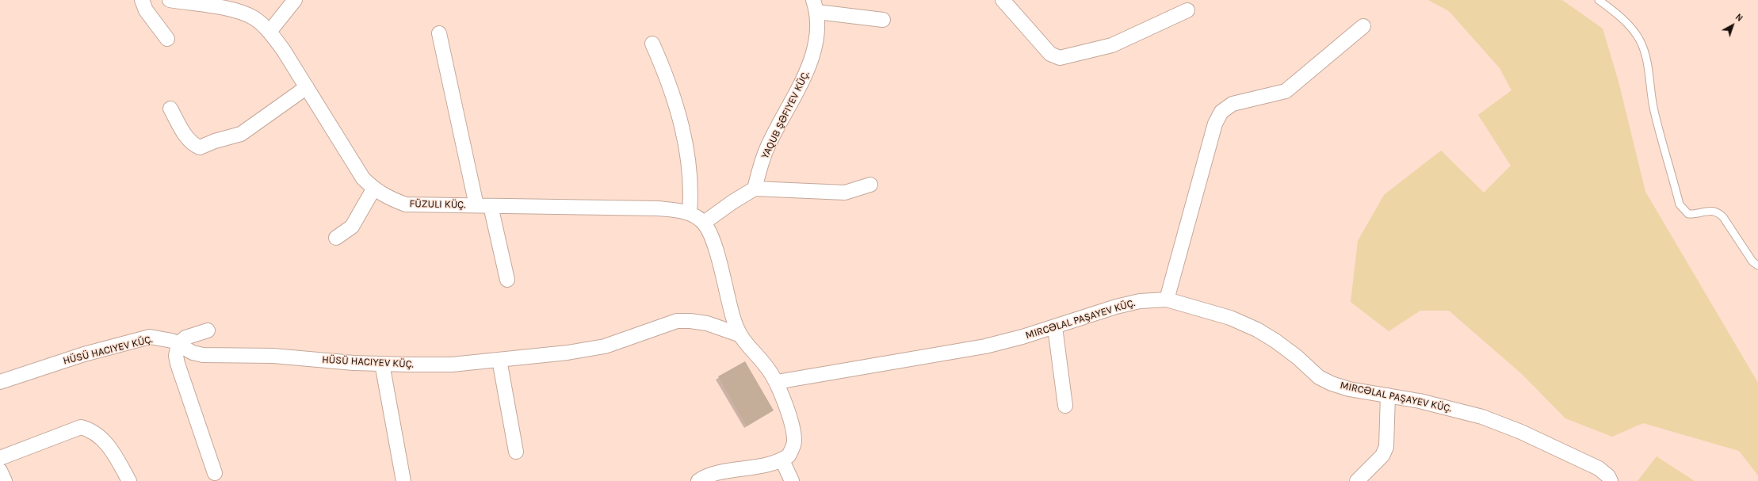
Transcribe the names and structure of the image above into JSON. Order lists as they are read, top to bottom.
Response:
{
  "streets": {
    "street": ["YAQUB ŞƏFIYEV KÜÇ.", "FÜZULI KÜÇ.", "MIRCƏLAL PAŞAYEV KÜÇ."]
  },
  "north": "top right"
}
